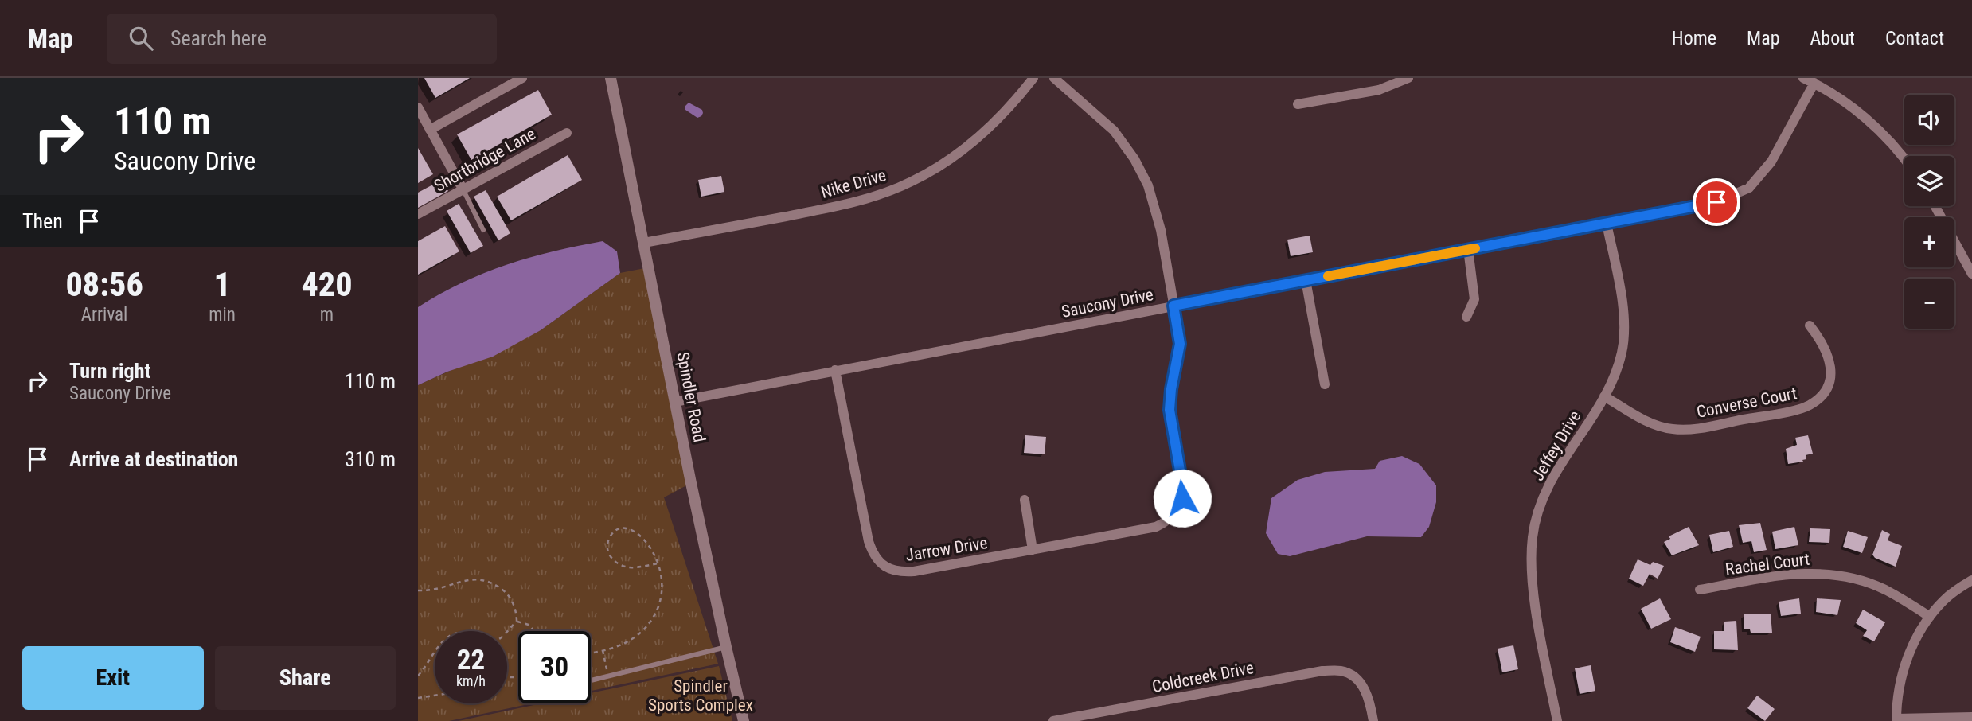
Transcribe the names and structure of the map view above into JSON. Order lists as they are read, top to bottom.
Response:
{
  "streets": {
    "street": [
      "Shortbridge Lane",
      "Nike Drive",
      "Saucony Drive",
      "Spindler Road",
      "Converse Court",
      "Jeffey Drive",
      "Jarrow Drive",
      "Rachel Court",
      "Coldcreek Drive"
    ]
  },
  "crossings": [
    ["Nike Drive", "Spindler Road"],
    ["Saucony Drive", "Spindler Road"],
    ["Saucony Drive", "Jeffey Drive"],
    ["Saucony Drive", "Jarrow Drive"],
    ["Converse Court", "Jeffey Drive"]
  ],
  "parks": ["Spindler Sports Complex"],
  "page": {
    "header": "Map",
    "search": "Search here",
    "nav": [
      "Home",
      "Map",
      "About",
      "Contact"
    ],
    "turn": ["110 m", "Saucony Drive"],
    "map_buttons": ["+", "−"],
    "then": "Then",
    "eta": [
      "08:56",
      "Arrival",
      "1",
      "min",
      "420",
      "m"
    ],
    "list": [
      {
        "name": "Turn right",
        "note": "Saucony Drive",
        "value": "110 m"
      },
      {
        "name": "Arrive at destination",
        "value": "310 m"
      }
    ],
    "speed": "22 km/h",
    "limit": "30",
    "buttons": ["Exit", "Share"]
  }
}
